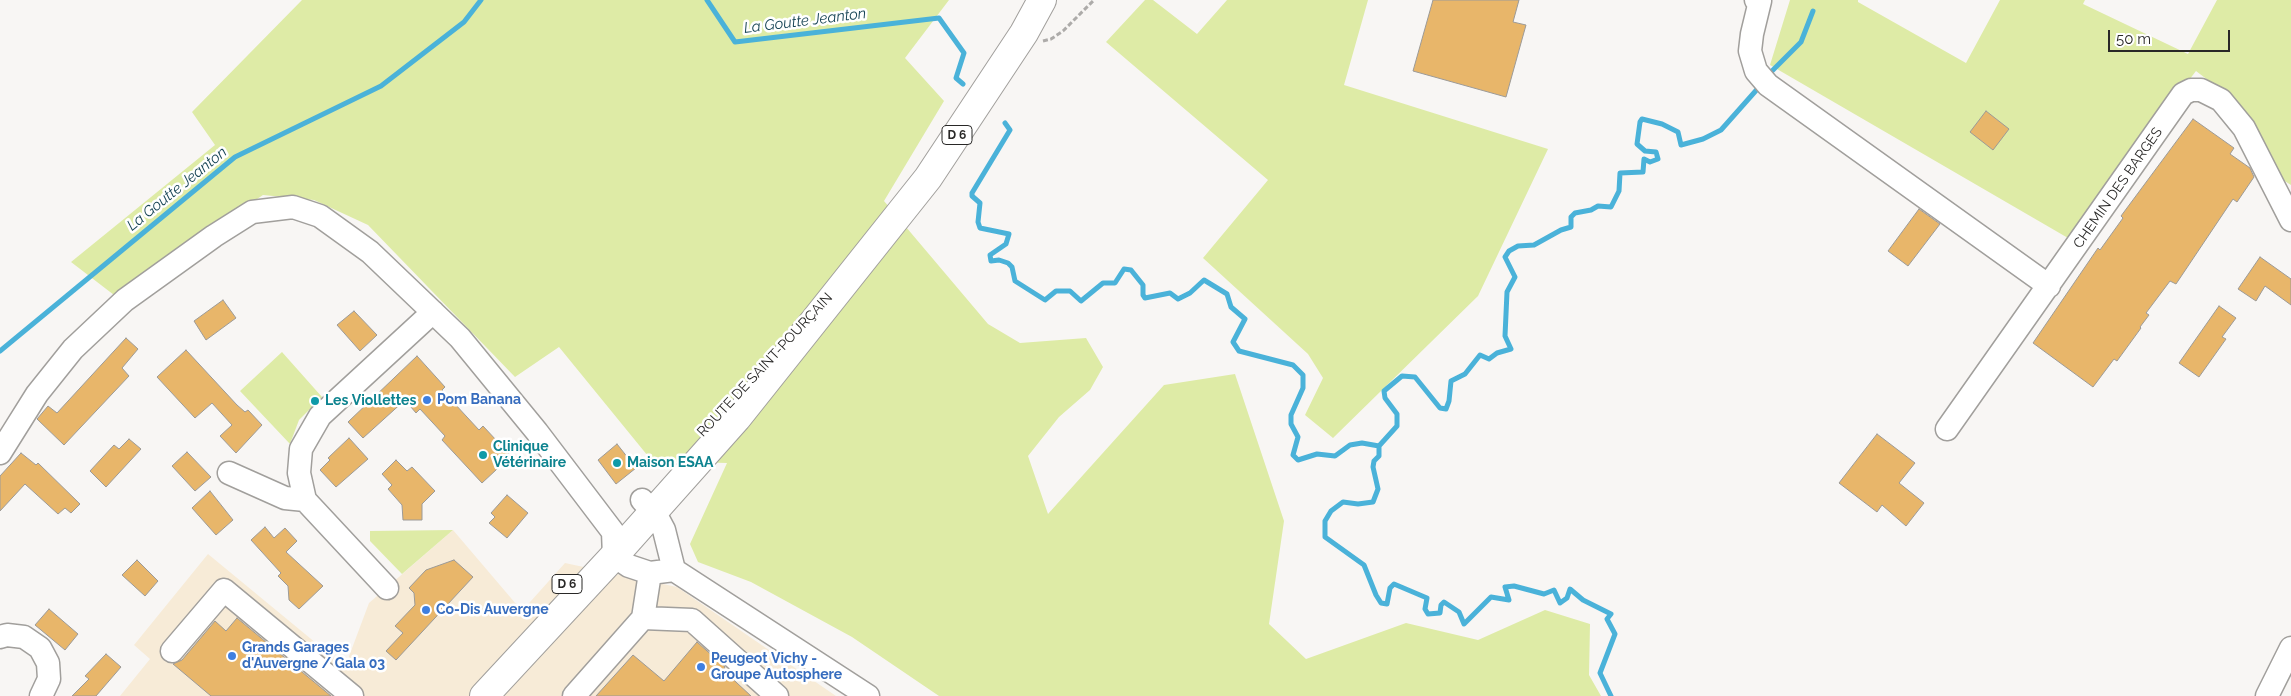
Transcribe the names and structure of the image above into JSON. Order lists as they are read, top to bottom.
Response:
{
  "streets": {
    "main road": ["D 6", "ROUTE DE SAINT-POURÇAIN"],
    "street": ["CHEMIN DES BARGES"]
  },
  "water": ["La Goutte Jeanton"],
  "places": [
    "Pom Banana",
    "Les Viollettes",
    "Clinique Vétérinaire",
    "Maison ESAA",
    "Co-Dis Auvergne",
    "Grands Garages d'Auvergne / Gala 03",
    "Peugeot Vichy - Groupe Autosphere"
  ],
  "scale_bar": "50 m"
}
